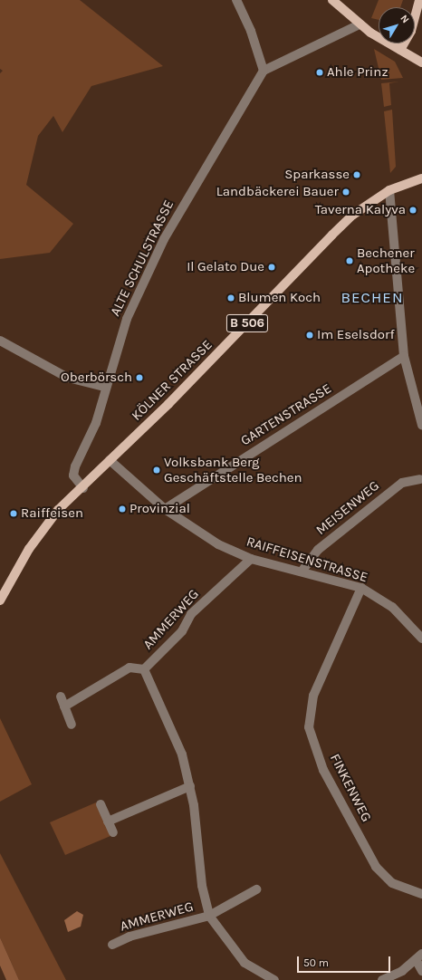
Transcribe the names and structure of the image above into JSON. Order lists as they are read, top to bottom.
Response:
{
  "streets": {
    "main road": ["B 506", "KÖLNER STRASSE"],
    "street": [
      "ALTE SCHULSTRASSE",
      "GARTENSTRASSE",
      "MEISENWEG",
      "RAIFFEISENSTRASSE",
      "AMMERWEG",
      "FINKENWEG"
    ]
  },
  "crossings": [
    ["ALTE SCHULSTRASSE", "KÖLNER STRASSE"],
    ["KÖLNER STRASSE", "RAIFFEISENSTRASSE"],
    ["GARTENSTRASSE", "RAIFFEISENSTRASSE"],
    ["MEISENWEG", "RAIFFEISENSTRASSE"],
    ["RAIFFEISENSTRASSE", "AMMERWEG"],
    ["RAIFFEISENSTRASSE", "FINKENWEG"]
  ],
  "districts": ["BECHEN"],
  "places": [
    "Ahle Prinz",
    "Sparkasse",
    "Landbäckerei Bauer",
    "Taverna Kalyva",
    "Bechener Apotheke",
    "Il Gelato Due",
    "Blumen Koch",
    "Im Eselsdorf",
    "Oberbörsch",
    "Volksbank Berg Geschäftstelle Bechen",
    "Provinzial",
    "Raiffeisen"
  ],
  "scale_bar": "50 m",
  "north": "top right"
}
